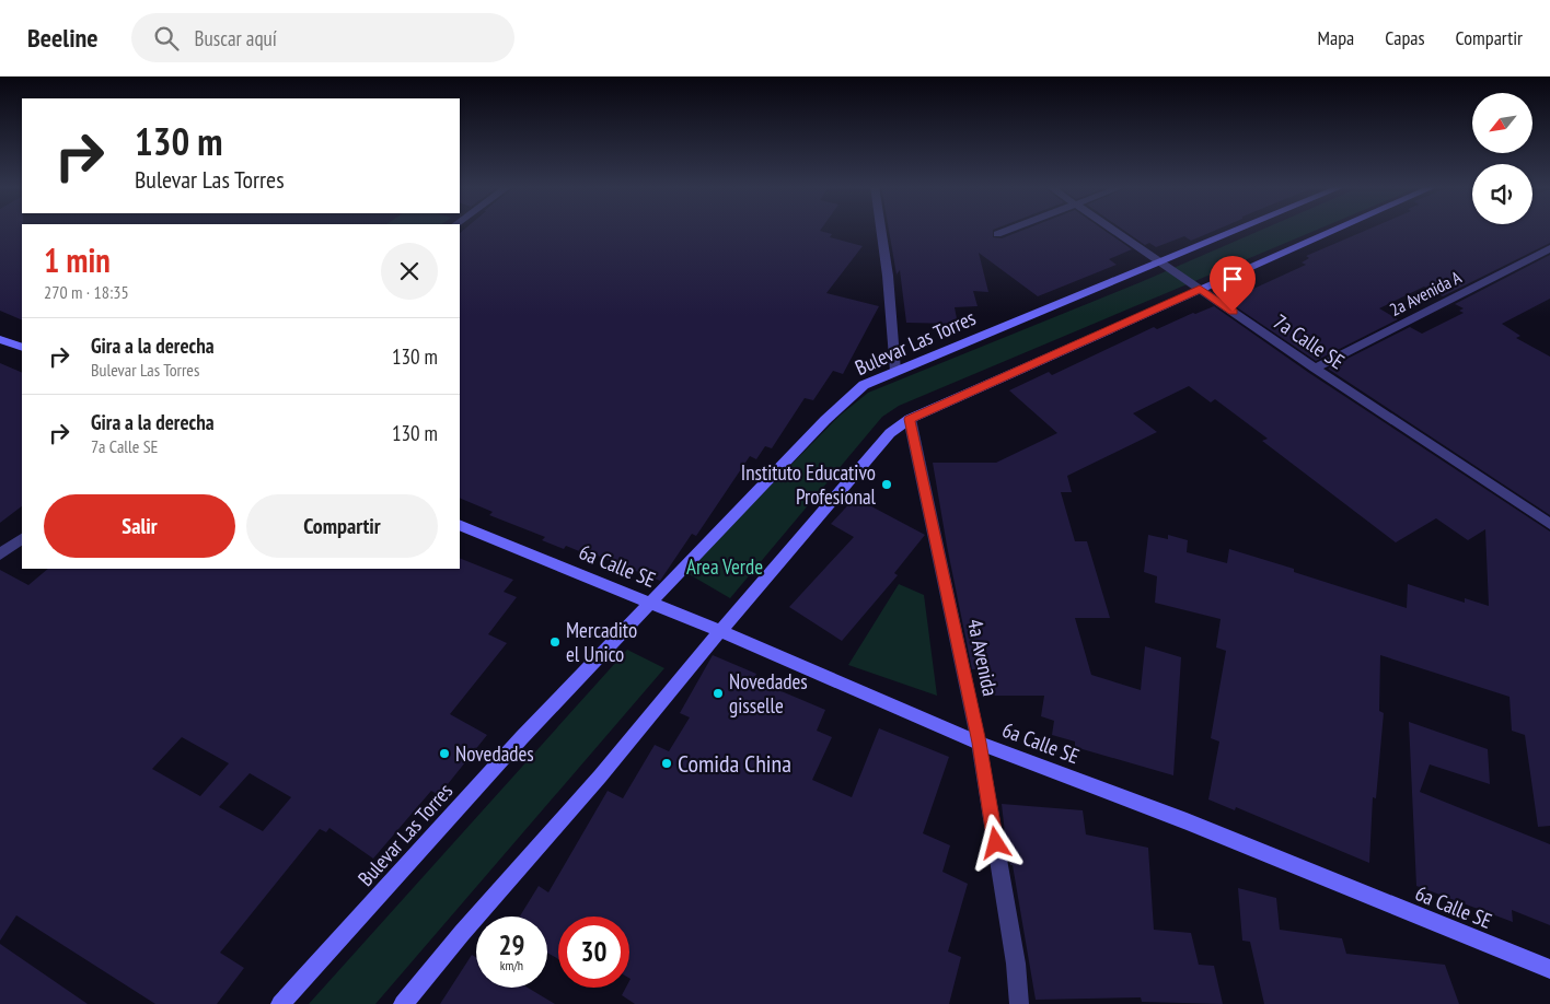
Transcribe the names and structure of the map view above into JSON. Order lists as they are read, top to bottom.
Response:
{
  "streets": {
    "street": [
      "2a Avenida A",
      "7a Calle SE",
      "Bulevar Las Torres",
      "6a Calle SE",
      "4a Avenida"
    ]
  },
  "crossings": [
    ["2a Avenida A", "7a Calle SE"],
    ["7a Calle SE", "Bulevar Las Torres"],
    ["Bulevar Las Torres", "6a Calle SE"],
    ["6a Calle SE", "4a Avenida"]
  ],
  "parks": ["Area Verde"],
  "places": [
    "Instituto Educativo Profesional",
    "Mercadito el Unico",
    "Novedades gisselle",
    "Novedades",
    "Comida China"
  ],
  "north": "bottom left",
  "page": {
    "header": "Beeline",
    "search": "Buscar aquí",
    "nav": ["Mapa", "Capas", "Compartir"],
    "turn": ["130 m", "Bulevar Las Torres"],
    "heading": ["1 min", "270 m · 18:35"],
    "list": [
      {
        "name": "Gira a la derecha",
        "note": "Bulevar Las Torres",
        "value": "130 m"
      },
      {
        "name": "Gira a la derecha",
        "note": "7a Calle SE",
        "value": "130 m"
      }
    ],
    "buttons": ["Salir", "Compartir"],
    "speed": "29 km/h",
    "limit": "30"
  }
}
